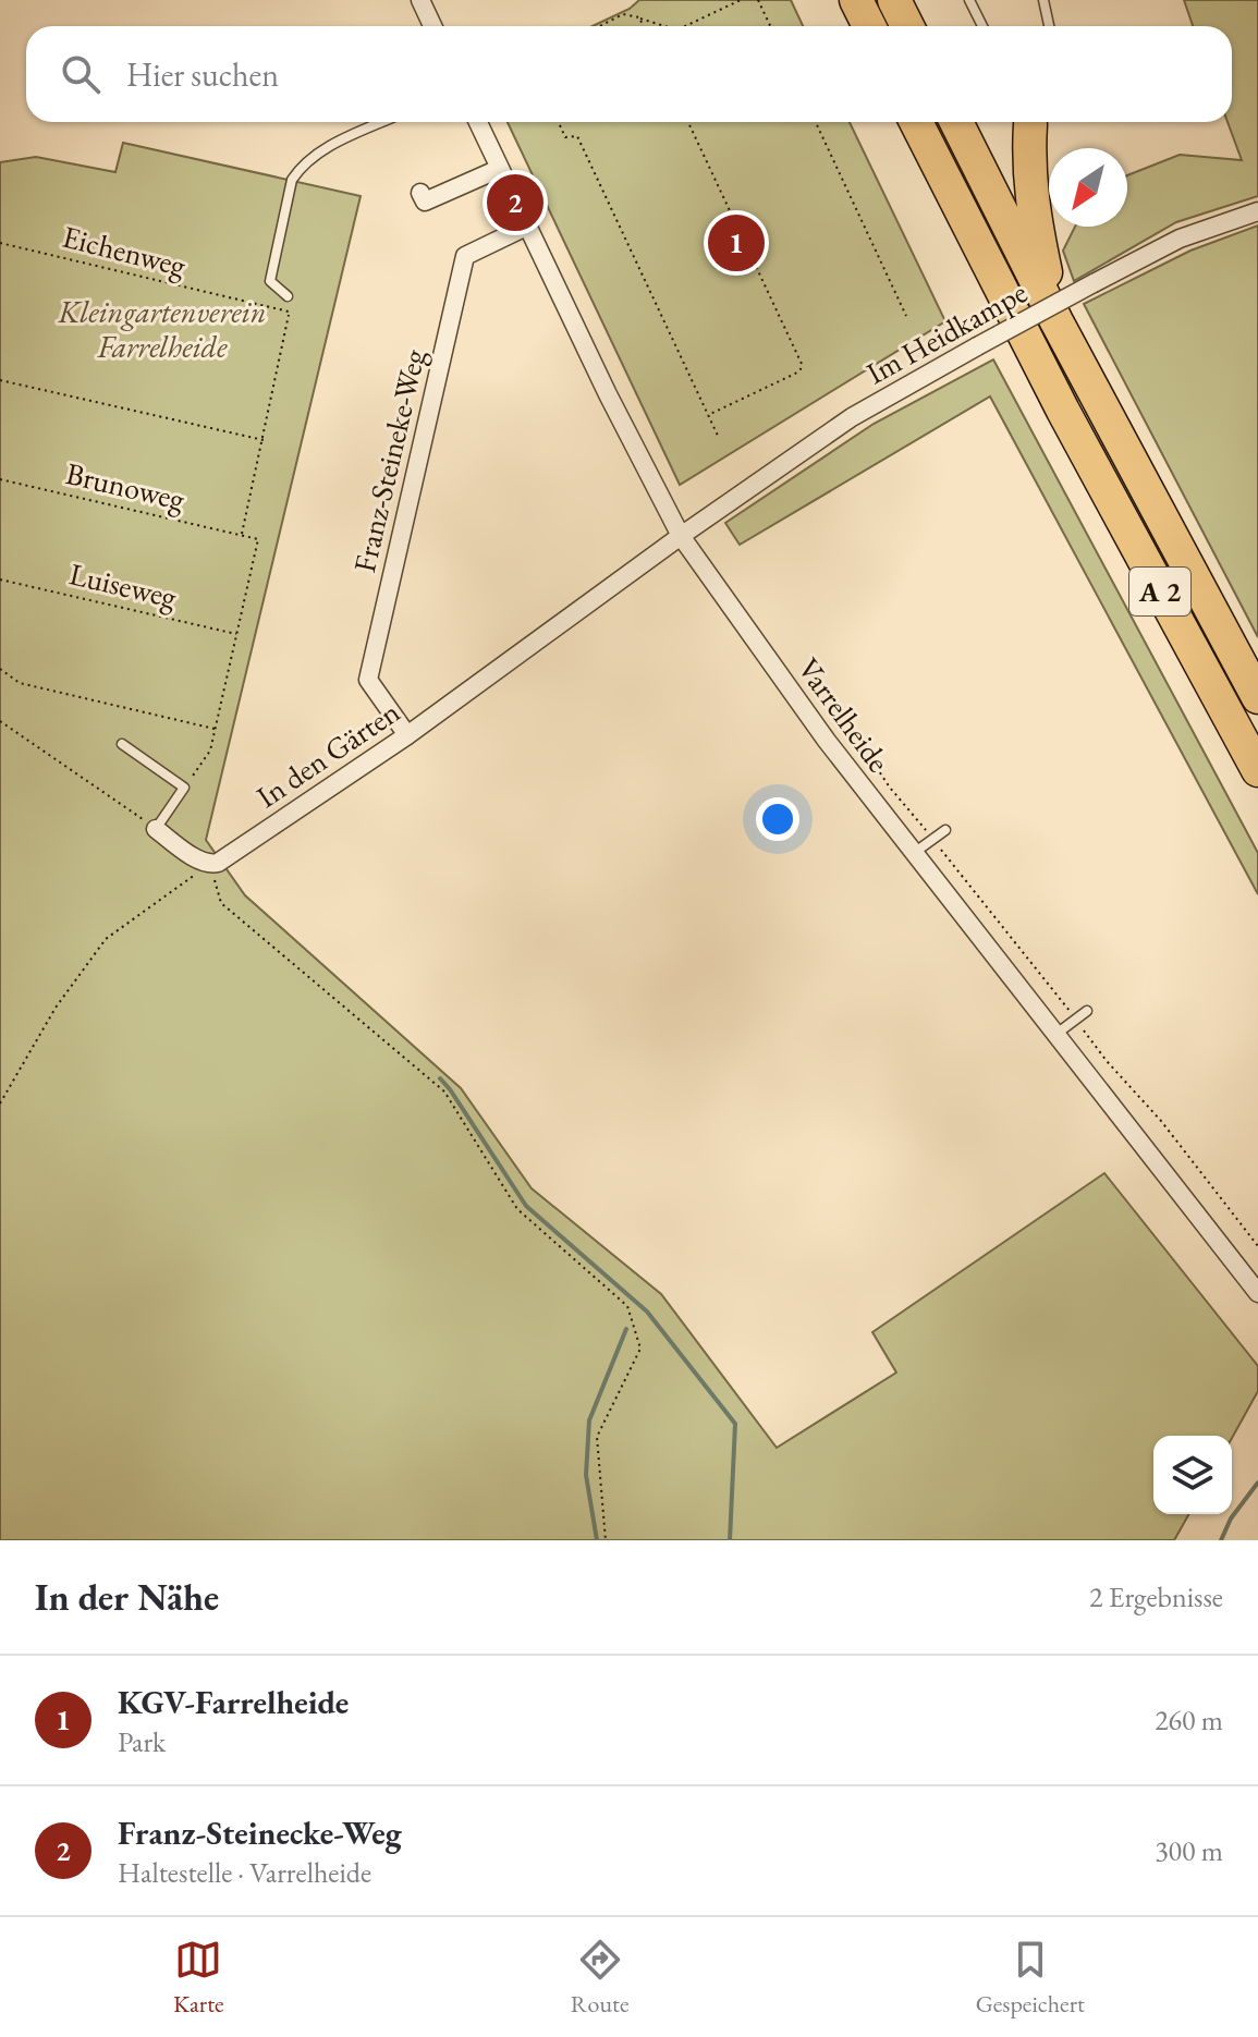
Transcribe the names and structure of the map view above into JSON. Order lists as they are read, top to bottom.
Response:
{
  "streets": {
    "highway": ["A 2"],
    "street": [
      "Im Heidkampe",
      "Franz-Steineke-Weg",
      "Varrelheide",
      "In den Gärten"
    ],
    "path": ["Eichenweg", "Brunoweg", "Luiseweg"]
  },
  "crossings": [
    ["Im Heidkampe", "Varrelheide"],
    ["Im Heidkampe", "In den Gärten"],
    ["Franz-Steineke-Weg", "Varrelheide"],
    ["Franz-Steineke-Weg", "In den Gärten"],
    ["Varrelheide", "In den Gärten"]
  ],
  "parks": ["Kleingartenverein Farrelheide"],
  "north": "bottom left",
  "page": {
    "search": "Hier suchen",
    "pins": ["2", "1"],
    "heading": ["In der Nähe", "2 Ergebnisse"],
    "list": [
      {
        "mark": "1",
        "name": "KGV-Farrelheide",
        "note": "Park",
        "value": "260 m"
      },
      {
        "mark": "2",
        "name": "Franz-Steinecke-Weg",
        "note": "Haltestelle · Varrelheide",
        "value": "300 m"
      }
    ],
    "nav": ["Karte", "Route", "Gespeichert"]
  }
}
